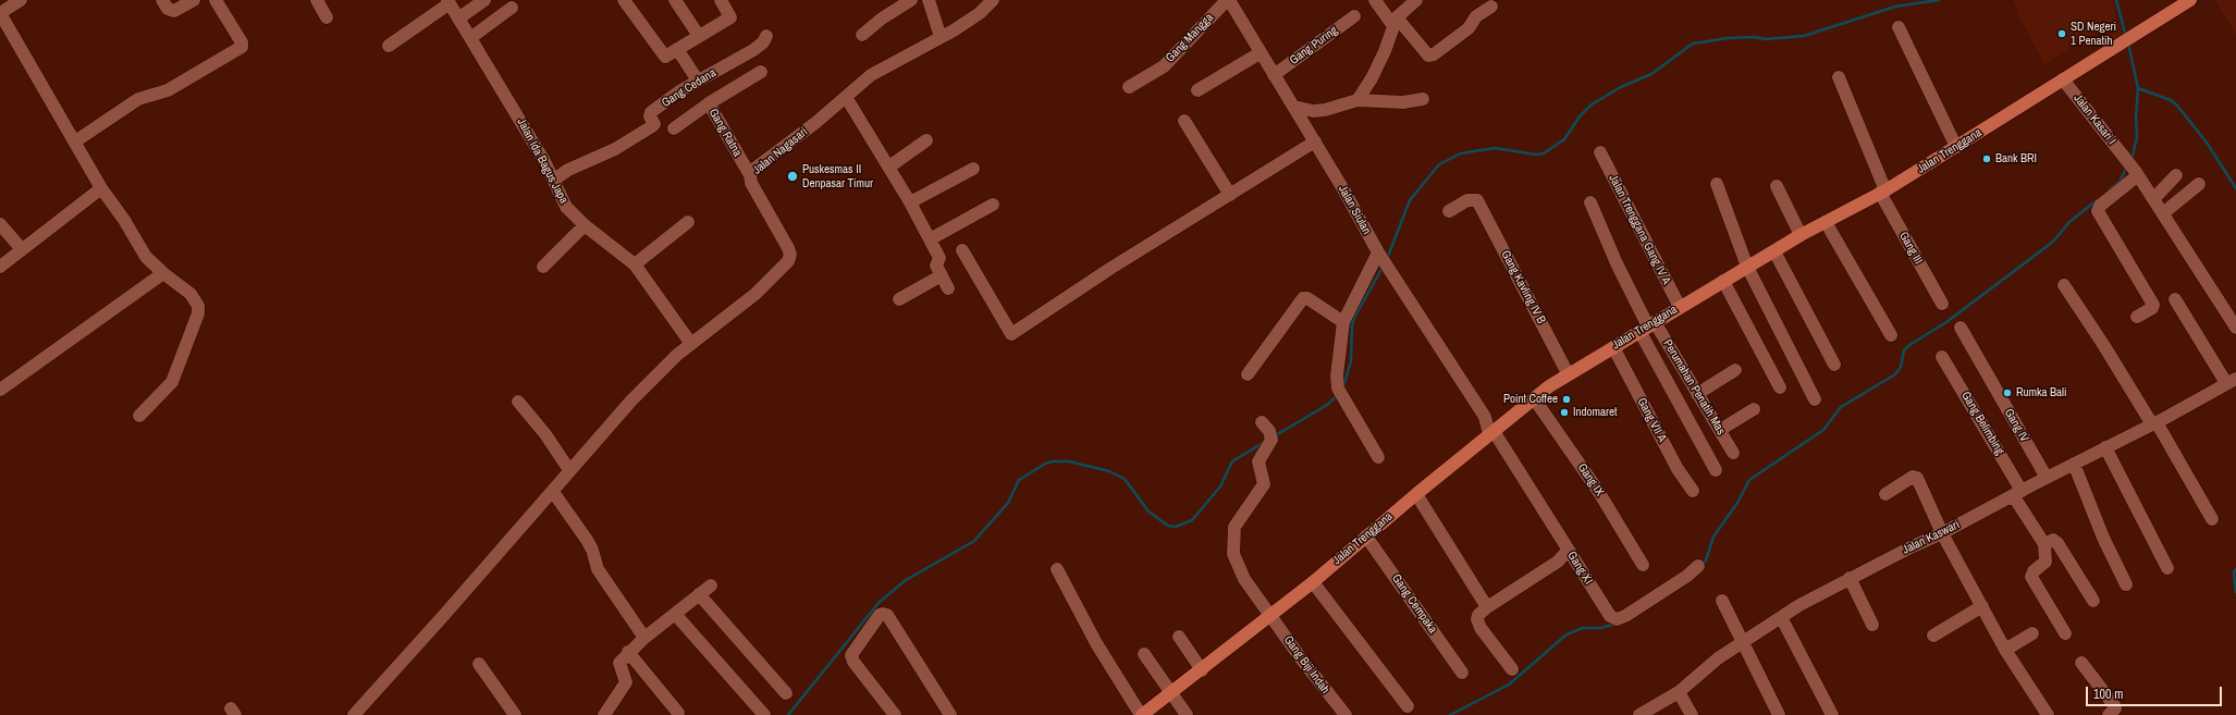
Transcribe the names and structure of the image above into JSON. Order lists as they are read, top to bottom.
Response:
{
  "streets": {
    "main road": ["Jalan Trenggana"],
    "street": [
      "Gang Mangga",
      "Gang Puring",
      "Gang Cedana",
      "Jalan Kasari I",
      "Gang Ratna",
      "Jalan Nagasari",
      "Jalan Ida Bagus Japa",
      "Jalan Siulan",
      "Jalan Trenggana Gang IV A",
      "Gang III",
      "Gang Kavling IV B",
      "Perumahan Penatih Mas",
      "Gang VII A",
      "Gang Belimbing",
      "Gang IV",
      "Gang IX",
      "Jalan Kaswari",
      "Gang XI",
      "Gang Cempaka",
      "Gang Biji Indah"
    ]
  },
  "crossings": [
    ["Gang Mangga", "Jalan Siulan"],
    ["Gang Puring", "Jalan Siulan"],
    ["Gang Cedana", "Jalan Ida Bagus Japa"],
    ["Jalan Kasari I", "Jalan Trenggana"],
    ["Gang Ratna", "Jalan Nagasari"],
    ["Jalan Nagasari", "Jalan Ida Bagus Japa"],
    ["Jalan Trenggana", "Jalan Siulan"],
    ["Jalan Trenggana", "Jalan Trenggana Gang IV A"],
    ["Jalan Trenggana", "Gang III"],
    ["Jalan Trenggana", "Gang Kavling IV B"],
    ["Jalan Trenggana", "Perumahan Penatih Mas"],
    ["Jalan Trenggana", "Gang VII A"],
    ["Jalan Trenggana", "Gang IX"],
    ["Jalan Trenggana", "Gang XI"],
    ["Jalan Trenggana", "Gang Cempaka"],
    ["Jalan Trenggana", "Gang Biji Indah"],
    ["Jalan Siulan", "Gang XI"],
    ["Gang Belimbing", "Jalan Kaswari"],
    ["Gang IV", "Jalan Kaswari"]
  ],
  "places": [
    "SD Negeri 1 Penatih",
    "Bank BRI",
    "Puskesmas II Denpasar Timur",
    "Rumka Bali",
    "Point Coffee",
    "Indomaret"
  ],
  "scale_bar": "100 m"
}
